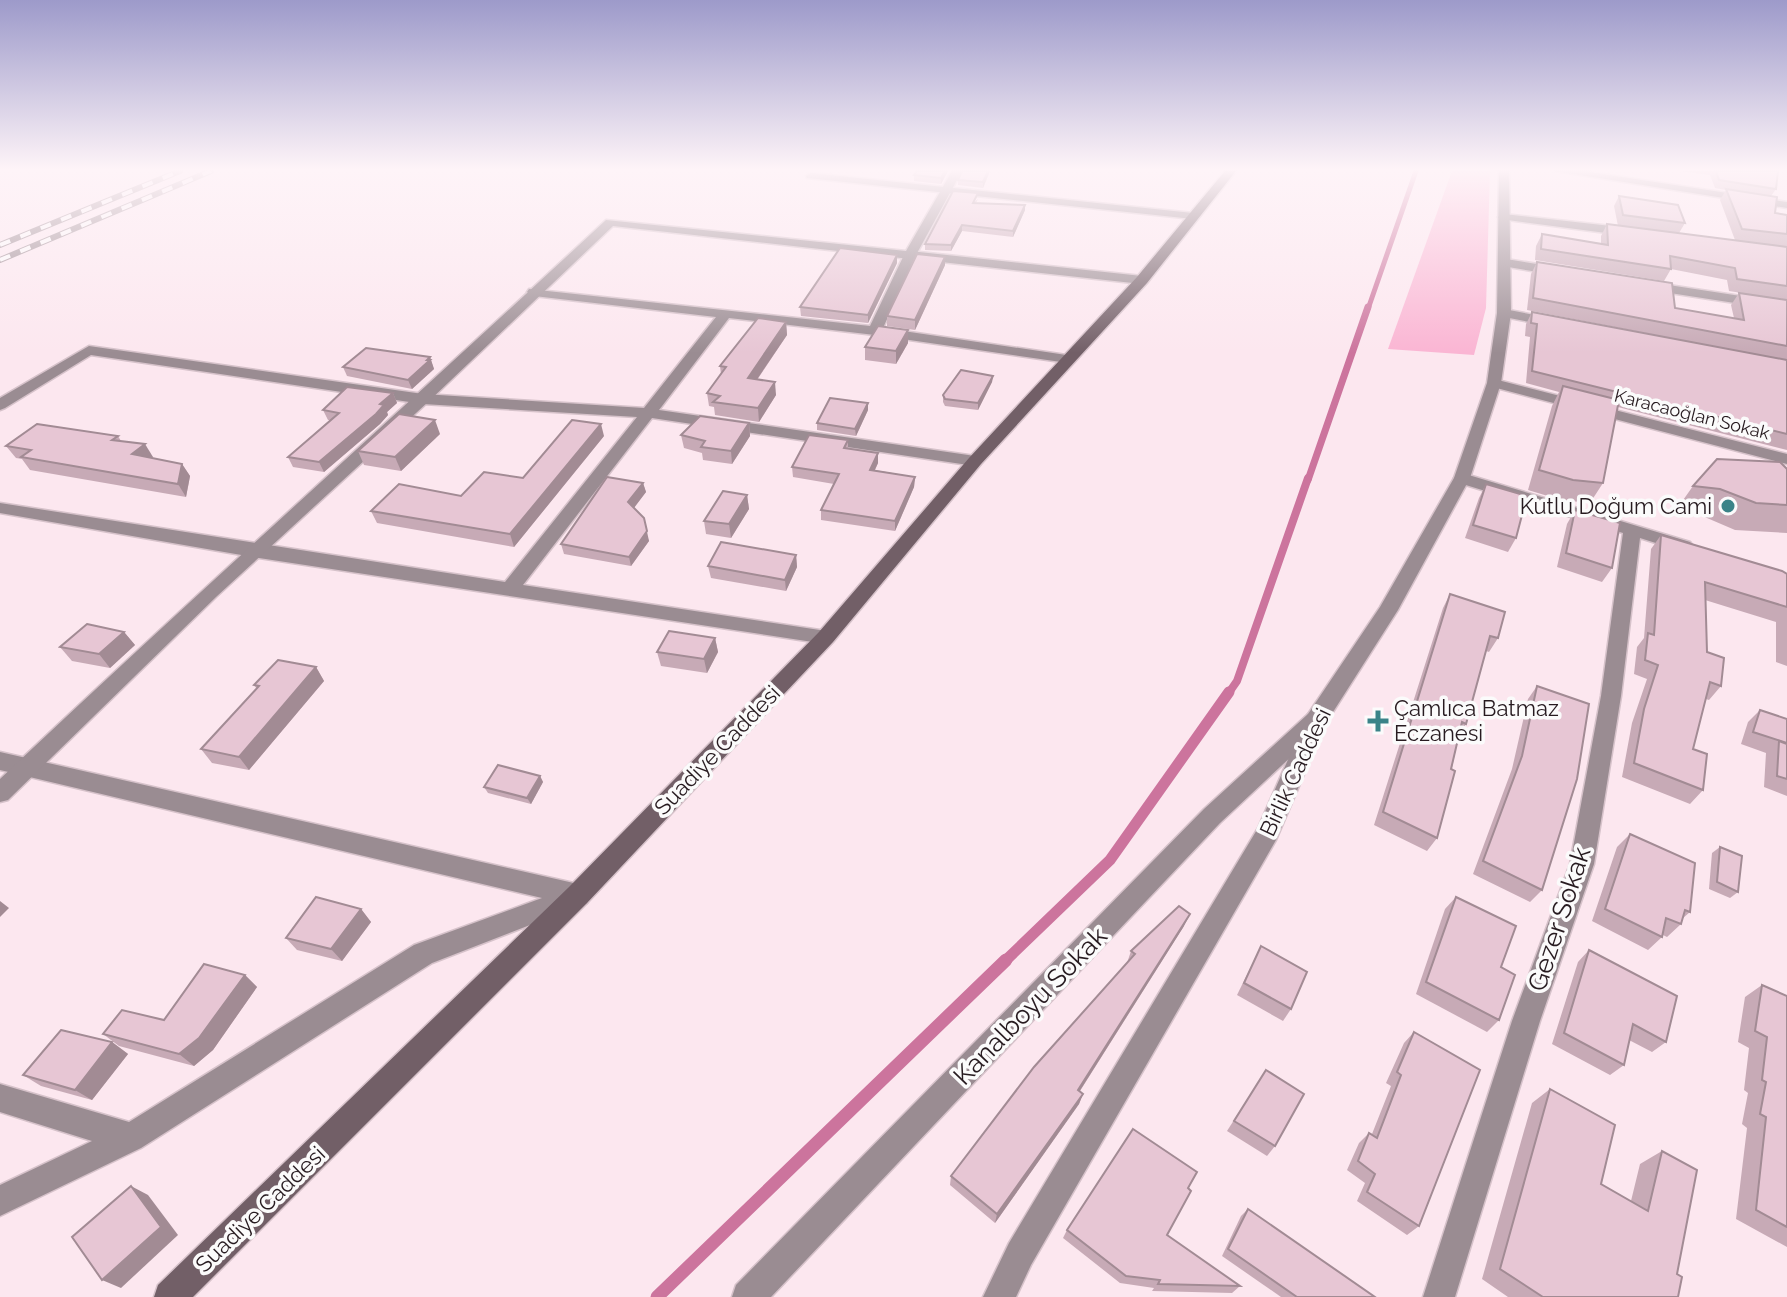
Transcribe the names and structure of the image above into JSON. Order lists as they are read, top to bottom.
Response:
{
  "streets": {
    "main road": ["Suadiye Caddesi"],
    "street": [
      "Karacaoğlan Sokak",
      "Birlik Caddesi",
      "Gezer Sokak",
      "Kanalboyu Sokak"
    ]
  },
  "crossings": [
    ["Karacaoğlan Sokak", "Birlik Caddesi"],
    ["Birlik Caddesi", "Kanalboyu Sokak"]
  ],
  "places": {
    "other": ["Kutlu Doğum Cami"],
    "health": ["Çamlıca Batmaz Eczanesi"]
  }
}
